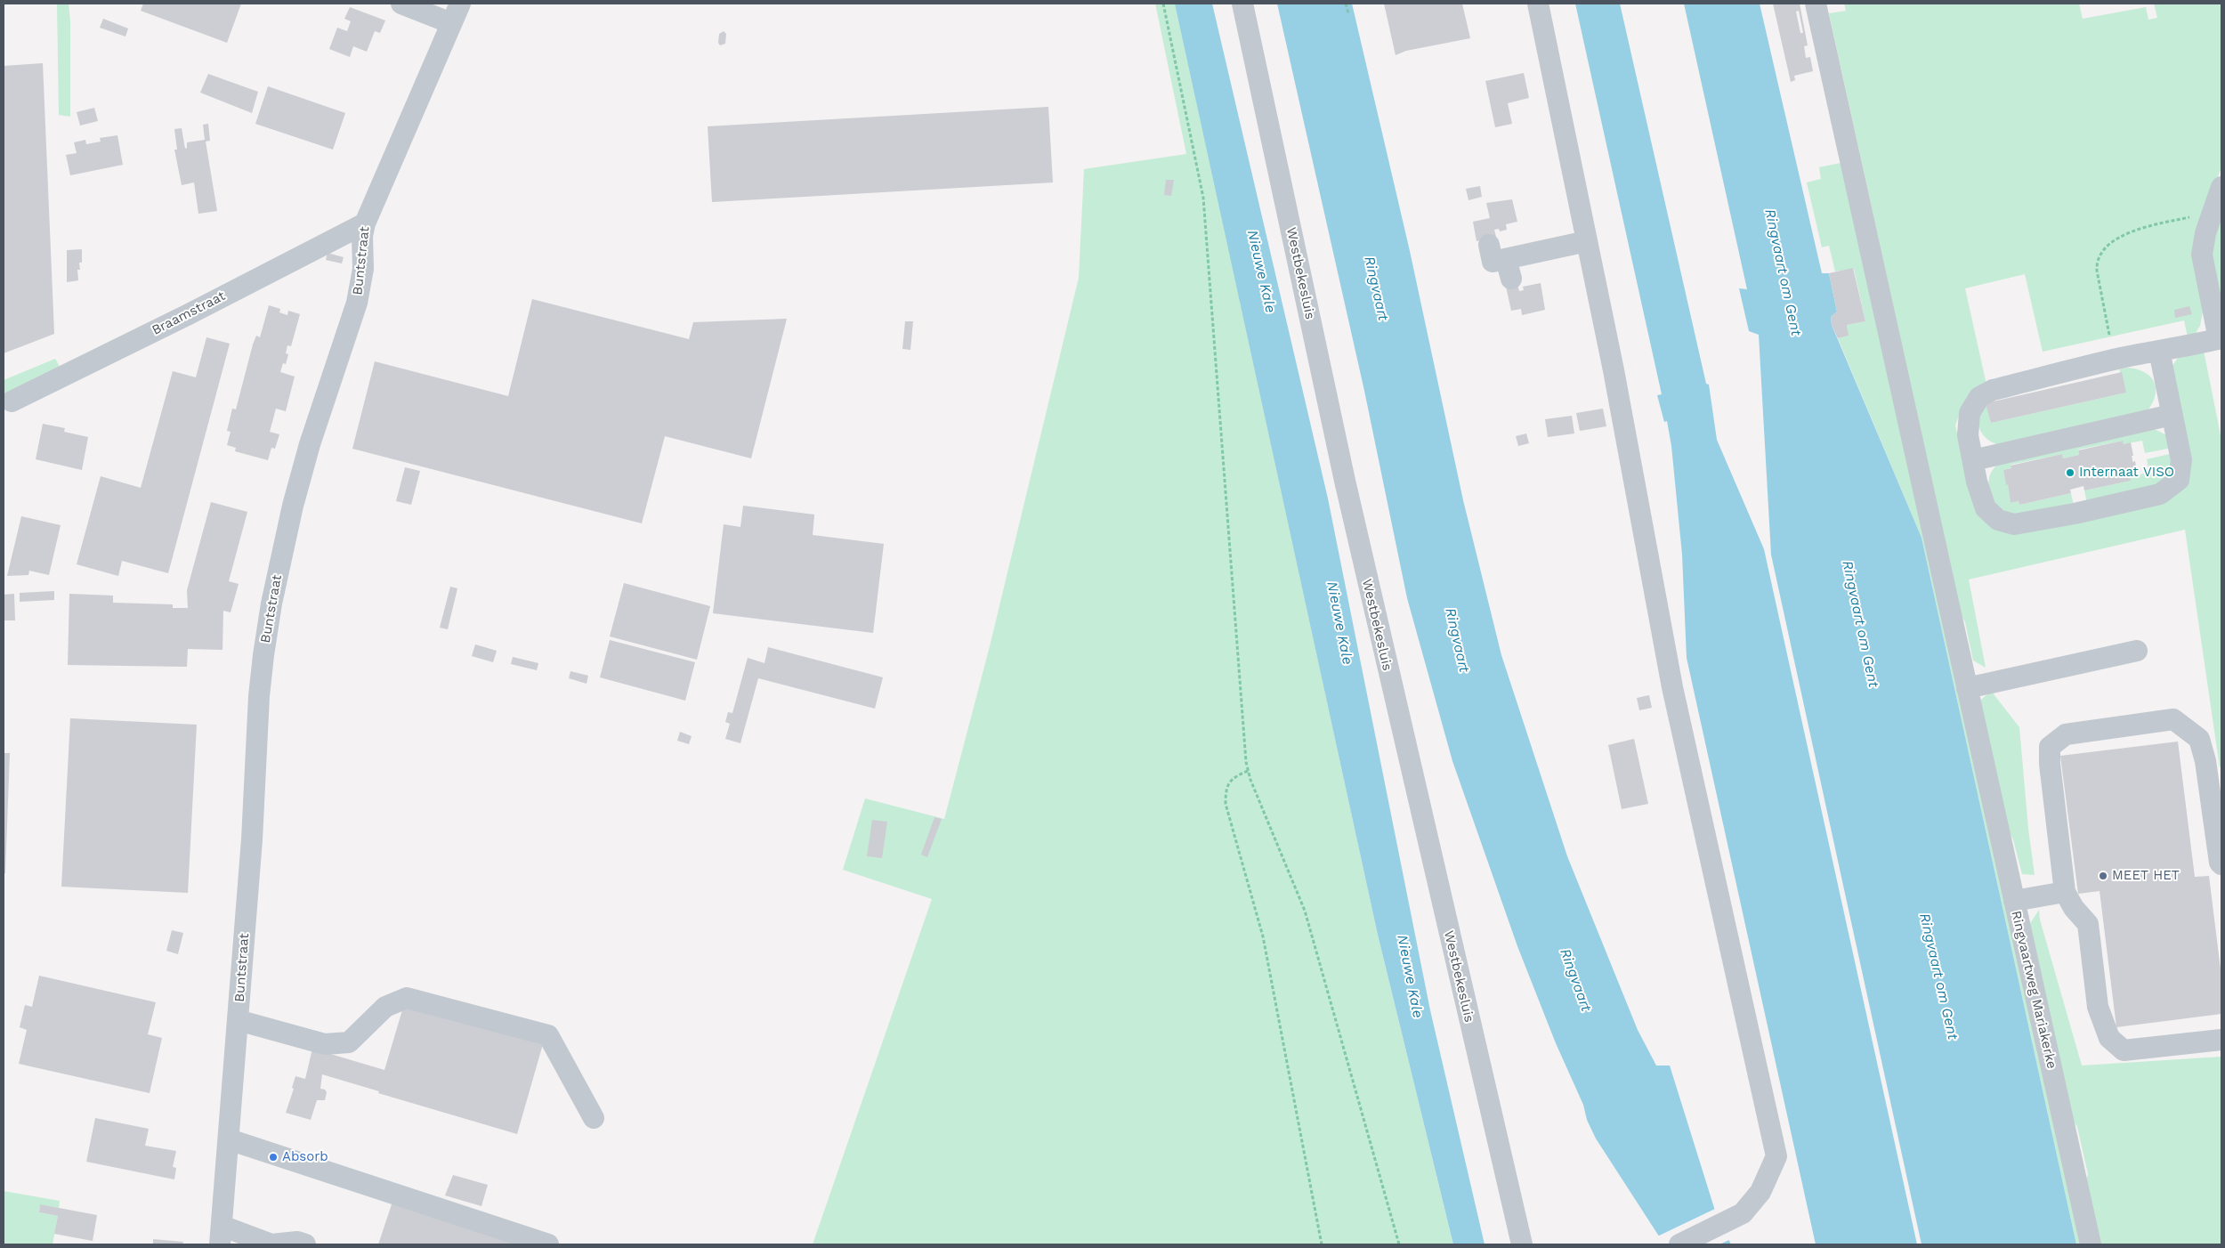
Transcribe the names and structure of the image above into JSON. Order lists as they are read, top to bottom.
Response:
{
  "streets": {
    "street": [
      "Buntstraat",
      "Westbekesluis",
      "Braamstraat",
      "Ringvaartweg Mariakerke"
    ]
  },
  "crossings": [
    ["Buntstraat", "Braamstraat"]
  ],
  "water": ["Nieuwe Kale", "Ringvaart om Gent", "Ringvaart"],
  "places": ["Internaat VISO", "MEET HET", "Absorb"]
}
